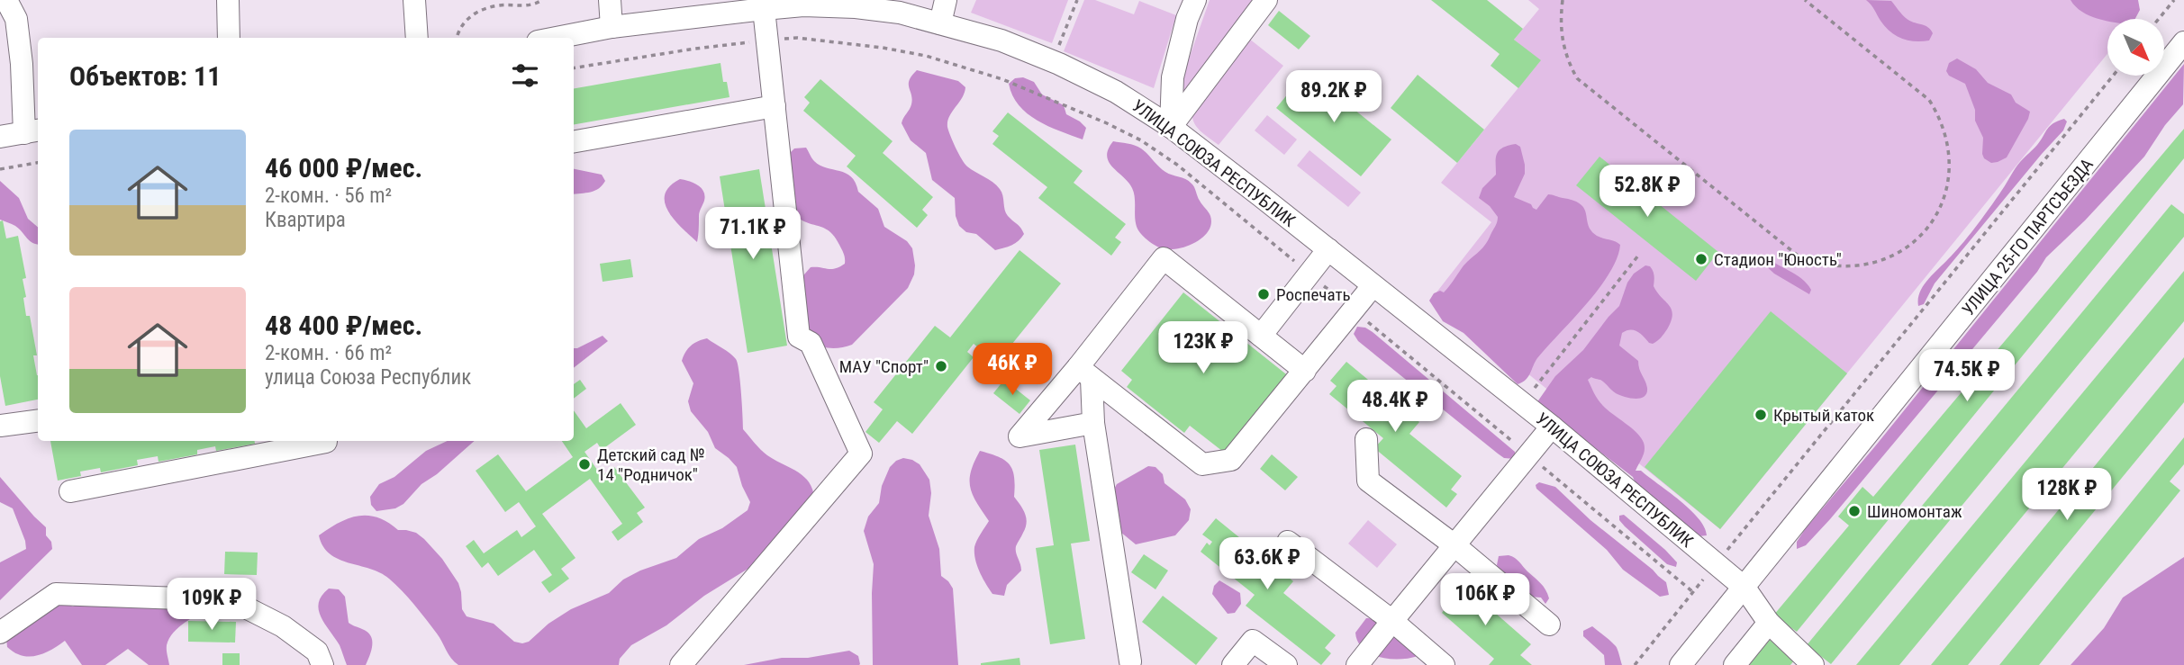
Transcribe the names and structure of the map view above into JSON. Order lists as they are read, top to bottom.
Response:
{
  "streets": {
    "street": ["УЛИЦА СОЮЗА РЕСПУБЛИК", "УЛИЦА 25-ГО ПАРТСЪЕЗДА"]
  },
  "crossings": [
    ["УЛИЦА СОЮЗА РЕСПУБЛИК", "УЛИЦА 25-ГО ПАРТСЪЕЗДА"]
  ],
  "places": [
    "Стадион \"Юность\"",
    "Роспечать",
    "МАУ \"Спорт\"",
    "Крытый каток",
    "Детский сад № 14 \"Родничок\"",
    "Шиномонтаж"
  ],
  "north": "bottom right",
  "page": {
    "heading": "Объектов: 11",
    "price": [
      "89.2K ₽",
      "52.8K ₽",
      "71.1K ₽",
      "123K ₽",
      "46K ₽",
      "74.5K ₽",
      "48.4K ₽",
      "128K ₽",
      "63.6K ₽",
      "106K ₽",
      "109K ₽"
    ],
    "list": [
      {
        "name": "46 000 ₽/мес.",
        "note": "2-комн. · 56 m² · Квартира"
      },
      {
        "name": "48 400 ₽/мес.",
        "note": "2-комн. · 66 m² · улица Союза Республик"
      }
    ]
  }
}
